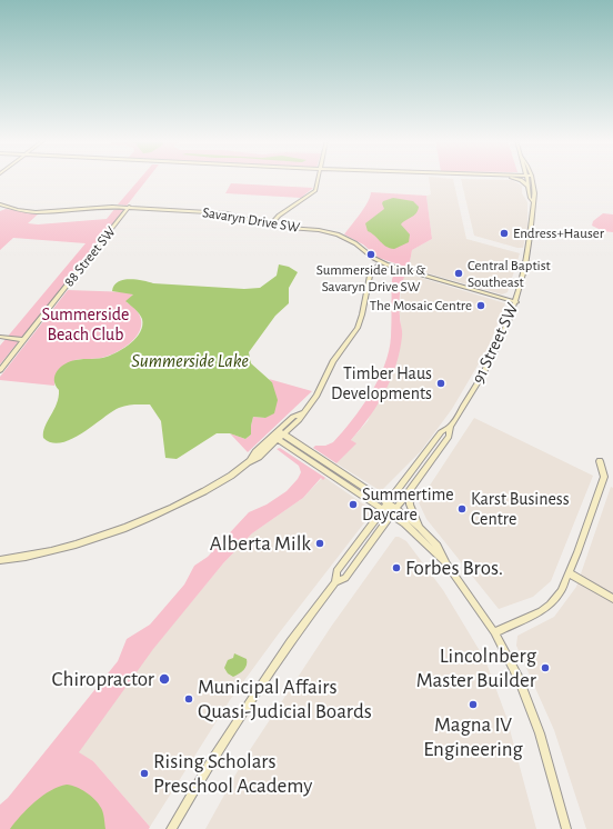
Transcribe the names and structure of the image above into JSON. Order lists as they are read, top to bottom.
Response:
{
  "streets": {
    "main road": ["Savaryn Drive SW", "88 Street SW", "91 Street SW"]
  },
  "crossings": [
    ["Savaryn Drive SW", "88 Street SW"],
    ["Savaryn Drive SW", "91 Street SW"]
  ],
  "water": ["Summerside Lake"],
  "parks": ["Summerside Beach Club"],
  "places": [
    "Endress+Hauser",
    "Summerside Link & Savaryn Drive SW",
    "Central Baptist Southeast",
    "The Mosaic Centre",
    "Timber Haus Developments",
    "Summertime Daycare",
    "Karst Business Centre",
    "Alberta Milk",
    "Forbes Bros.",
    "Lincolnberg Master Builder",
    "Chiropractor",
    "Municipal Affairs Quasi-Judicial Boards",
    "Magna IV Engineering",
    "Rising Scholars Preschool Academy"
  ]
}
